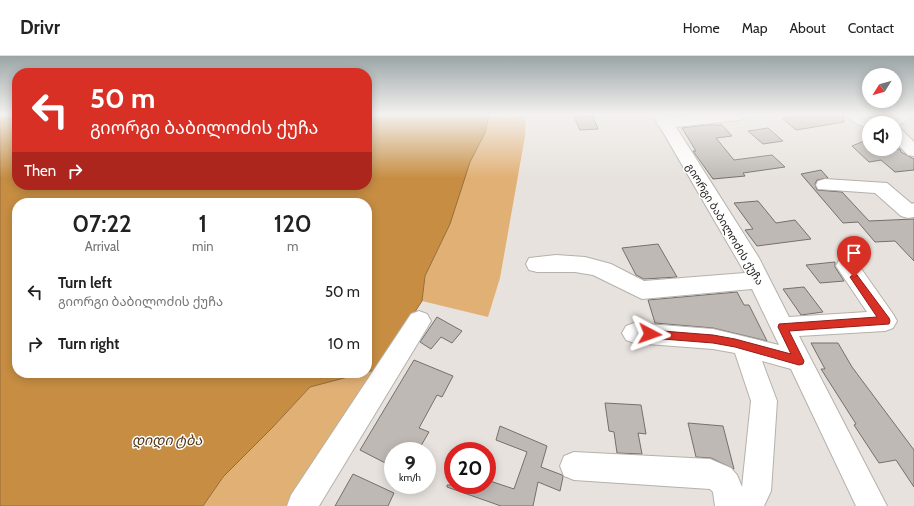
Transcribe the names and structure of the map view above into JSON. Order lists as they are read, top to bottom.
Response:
{
  "streets": {
    "street": ["გიორგი ბაბილოძის ქუჩა"]
  },
  "water": ["დიდი ტბა"],
  "north": "bottom left",
  "page": {
    "header": "Drivr",
    "nav": [
      "Home",
      "Map",
      "About",
      "Contact"
    ],
    "turn": ["50 m", "გიორგი ბაბილოძის ქუჩა"],
    "then": "Then",
    "eta": [
      "07:22",
      "Arrival",
      "1",
      "min",
      "120",
      "m"
    ],
    "list": [
      {
        "name": "Turn left",
        "note": "გიორგი ბაბილოძის ქუჩა",
        "value": "50 m"
      },
      {
        "name": "Turn right",
        "value": "10 m"
      }
    ],
    "speed": "9 km/h",
    "limit": "20"
  }
}
